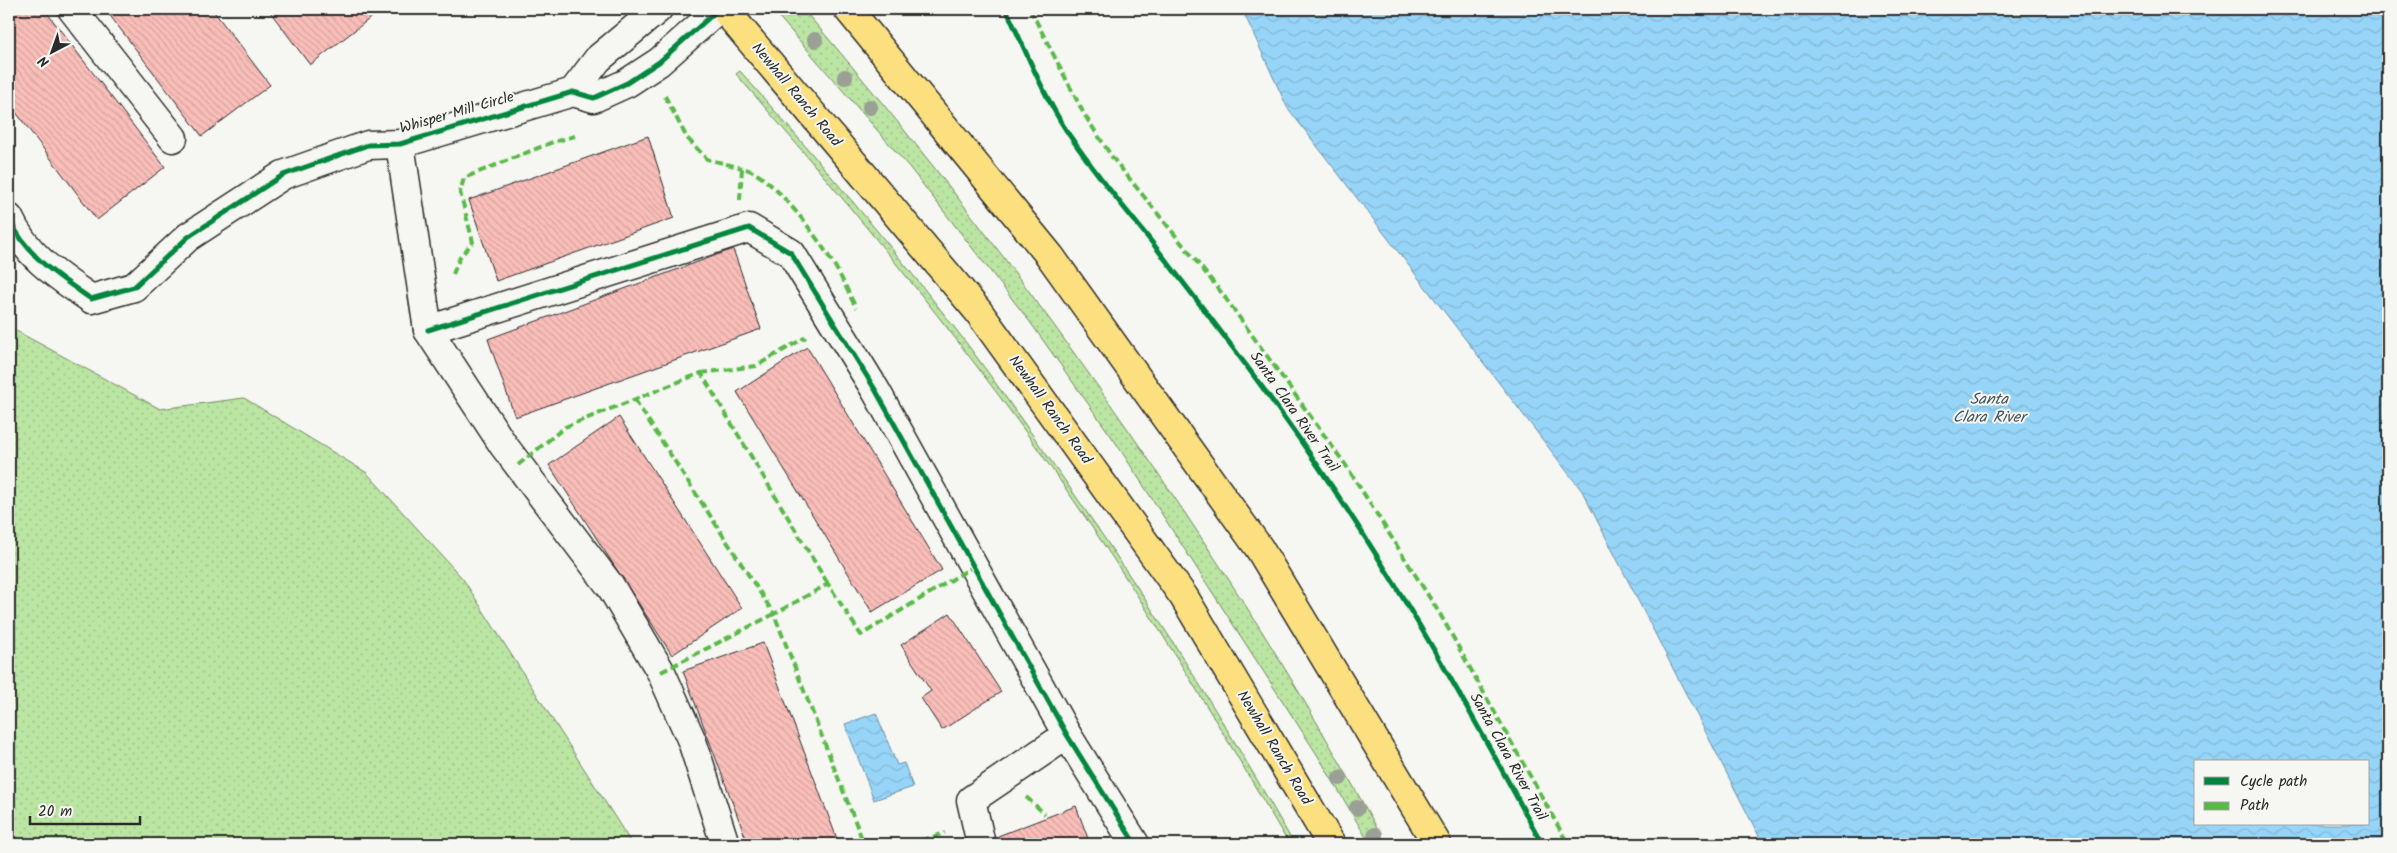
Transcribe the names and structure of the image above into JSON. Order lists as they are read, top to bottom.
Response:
{
  "streets": {
    "main road": ["Newhall Ranch Road"],
    "street": ["Whisper Mill Circle"],
    "cycle path": ["Santa Clara River Trail"]
  },
  "water": ["Santa Clara River"],
  "legend": ["Cycle path", "Path"],
  "scale_bar": "20 m",
  "north": "bottom left"
}
